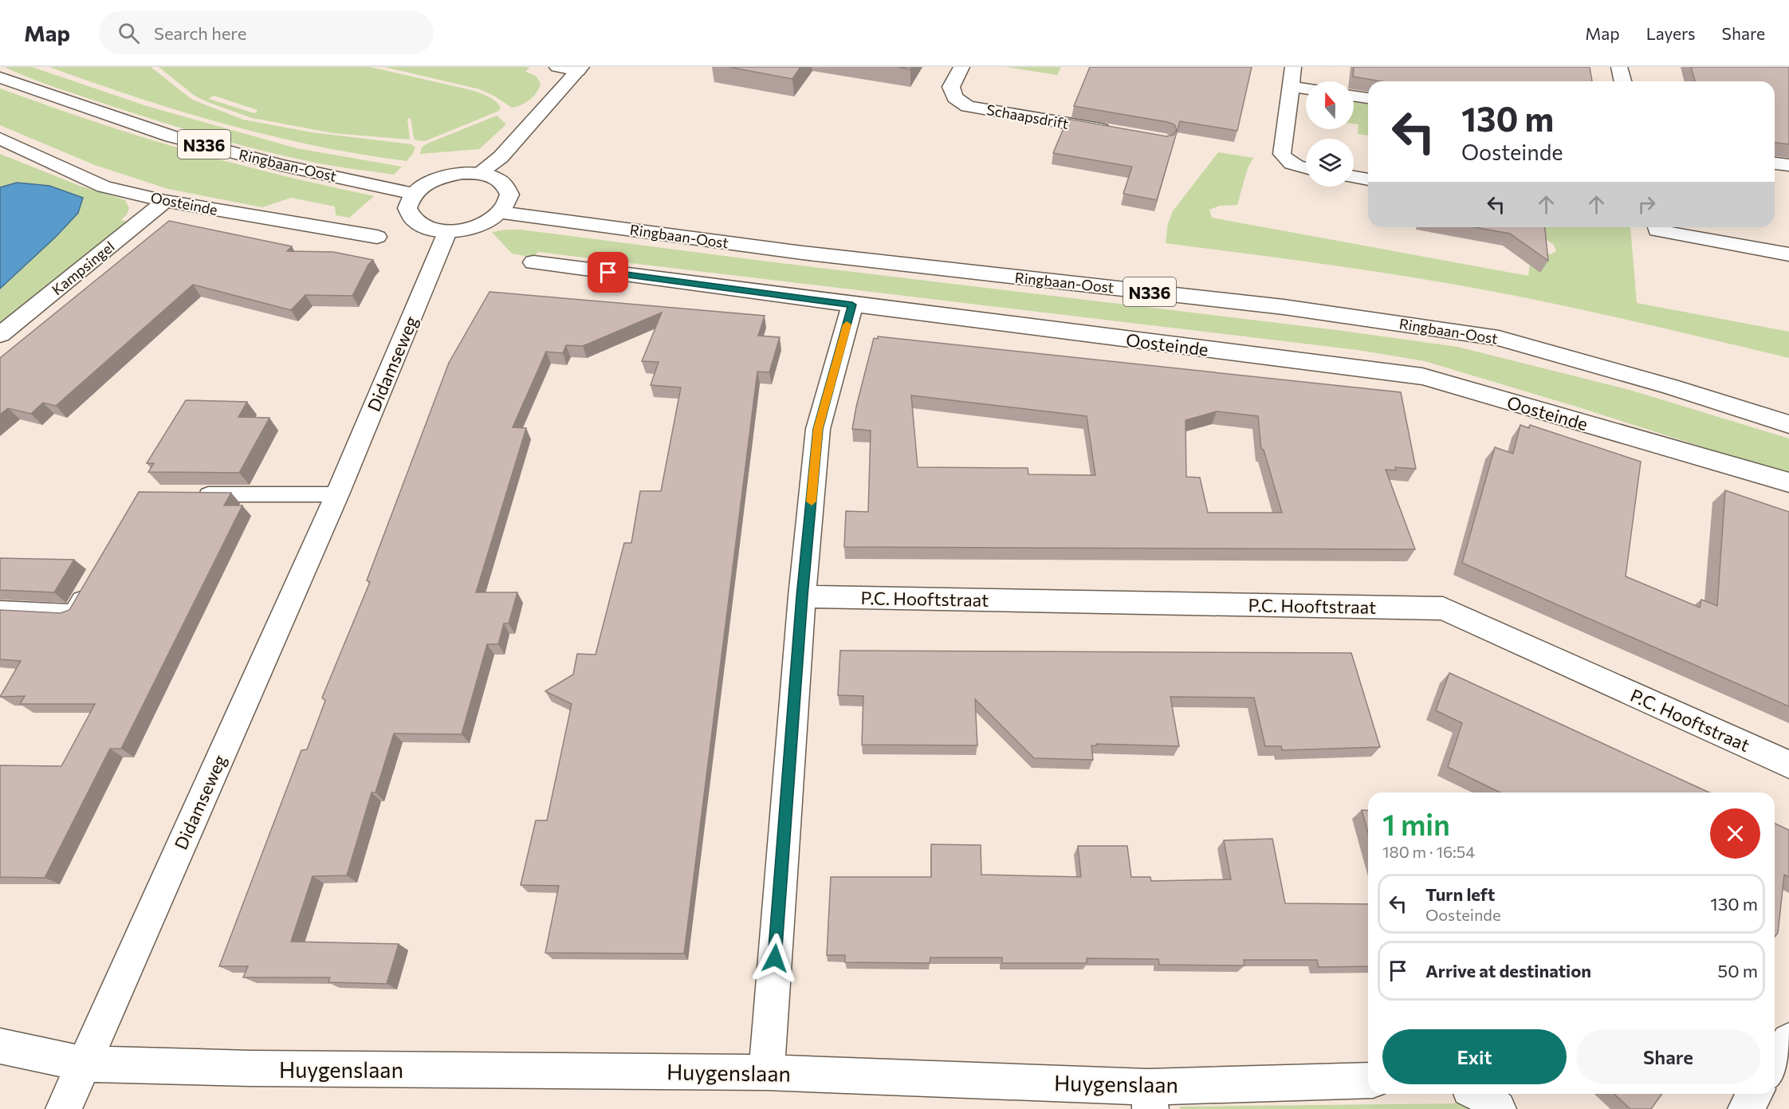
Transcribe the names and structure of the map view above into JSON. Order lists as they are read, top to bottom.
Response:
{
  "streets": {
    "street": [
      "Schaapsdrift",
      "N336",
      "Ringbaan-Oost",
      "Oosteinde",
      "Kampsingel",
      "Didamseweg",
      "P.C. Hooftstraat",
      "Huygenslaan"
    ]
  },
  "crossings": [
    ["Oosteinde", "Kampsingel"],
    ["Didamseweg", "Huygenslaan"]
  ],
  "north": "top",
  "page": {
    "header": "Map",
    "search": "Search here",
    "nav": ["Map", "Layers", "Share"],
    "turn": ["130 m", "Oosteinde"],
    "heading": ["1 min", "180 m · 16:54"],
    "list": [
      {
        "name": "Turn left",
        "note": "Oosteinde",
        "value": "130 m"
      },
      {
        "name": "Arrive at destination",
        "value": "50 m"
      }
    ],
    "buttons": ["Exit", "Share"]
  }
}
